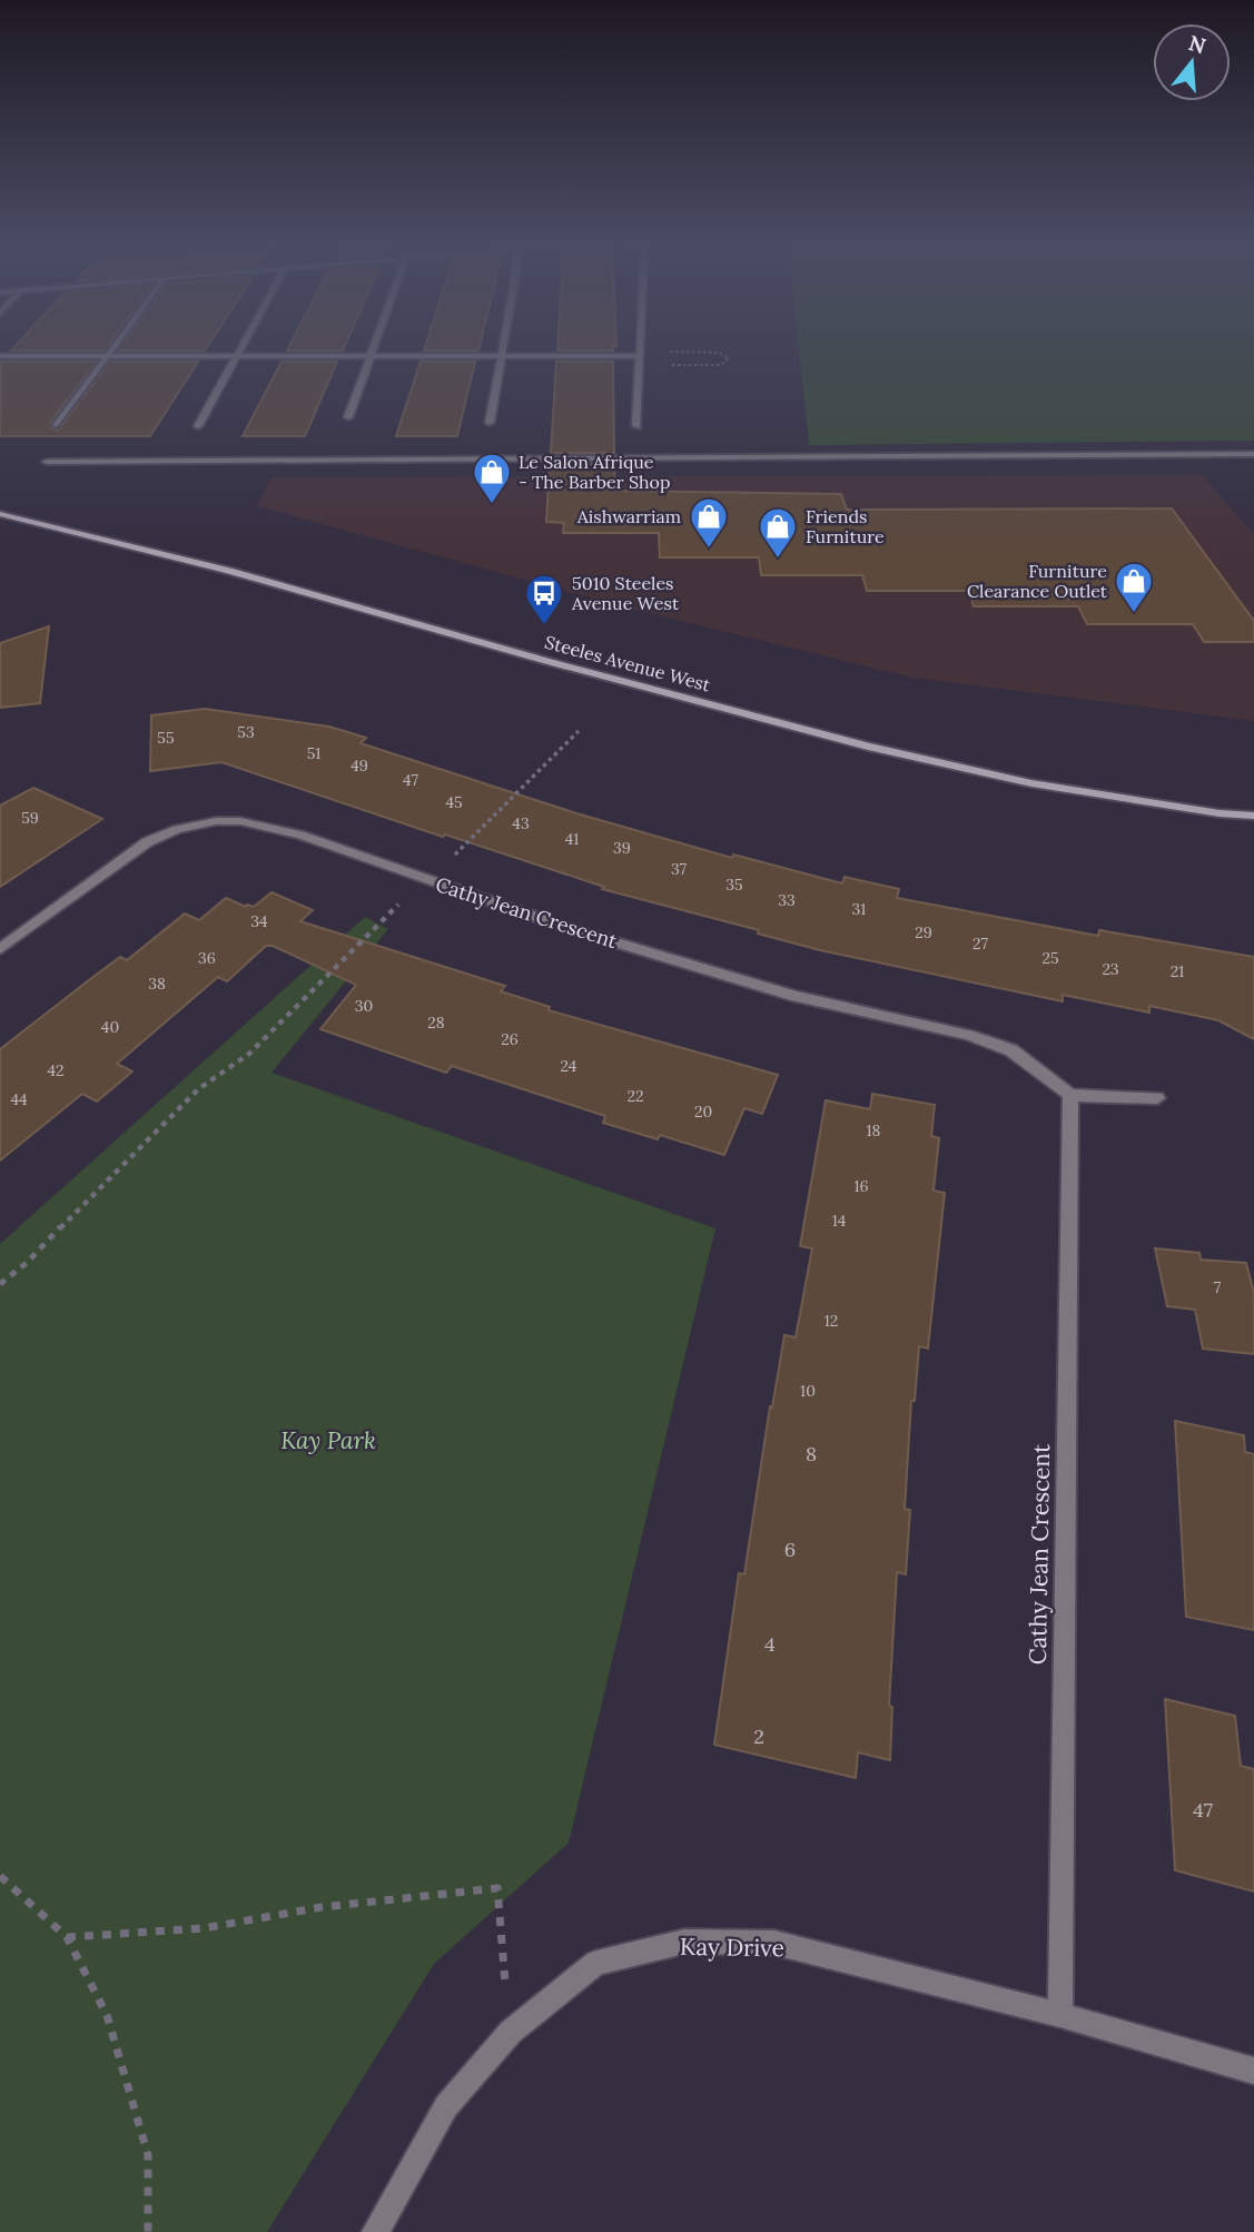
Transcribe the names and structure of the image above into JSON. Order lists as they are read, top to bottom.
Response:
{
  "streets": {
    "main road": ["Steeles Avenue West"],
    "street": ["Cathy Jean Crescent", "Kay Drive"]
  },
  "crossings": [
    ["Cathy Jean Crescent", "Kay Drive"]
  ],
  "parks": ["Kay Park"],
  "places": {
    "shop": [
      "Le Salon Afrique - The Barber Shop",
      "Aishwarriam",
      "Friends Furniture",
      "Furniture Clearance Outlet"
    ],
    "bus stop": ["5010 Steeles Avenue West"]
  },
  "house_numbers": [
    "53",
    "55",
    "51",
    "49",
    "47",
    "45",
    "59",
    "43",
    "41",
    "39",
    "37",
    "35",
    "33",
    "31",
    "34",
    "29",
    "27",
    "36",
    "25",
    "23",
    "21",
    "38",
    "30",
    "28",
    "40",
    "26",
    "24",
    "42",
    "22",
    "44",
    "20",
    "18",
    "16",
    "14",
    "7",
    "12",
    "10",
    "8",
    "6",
    "4",
    "2",
    "47"
  ],
  "north": "top"
}
